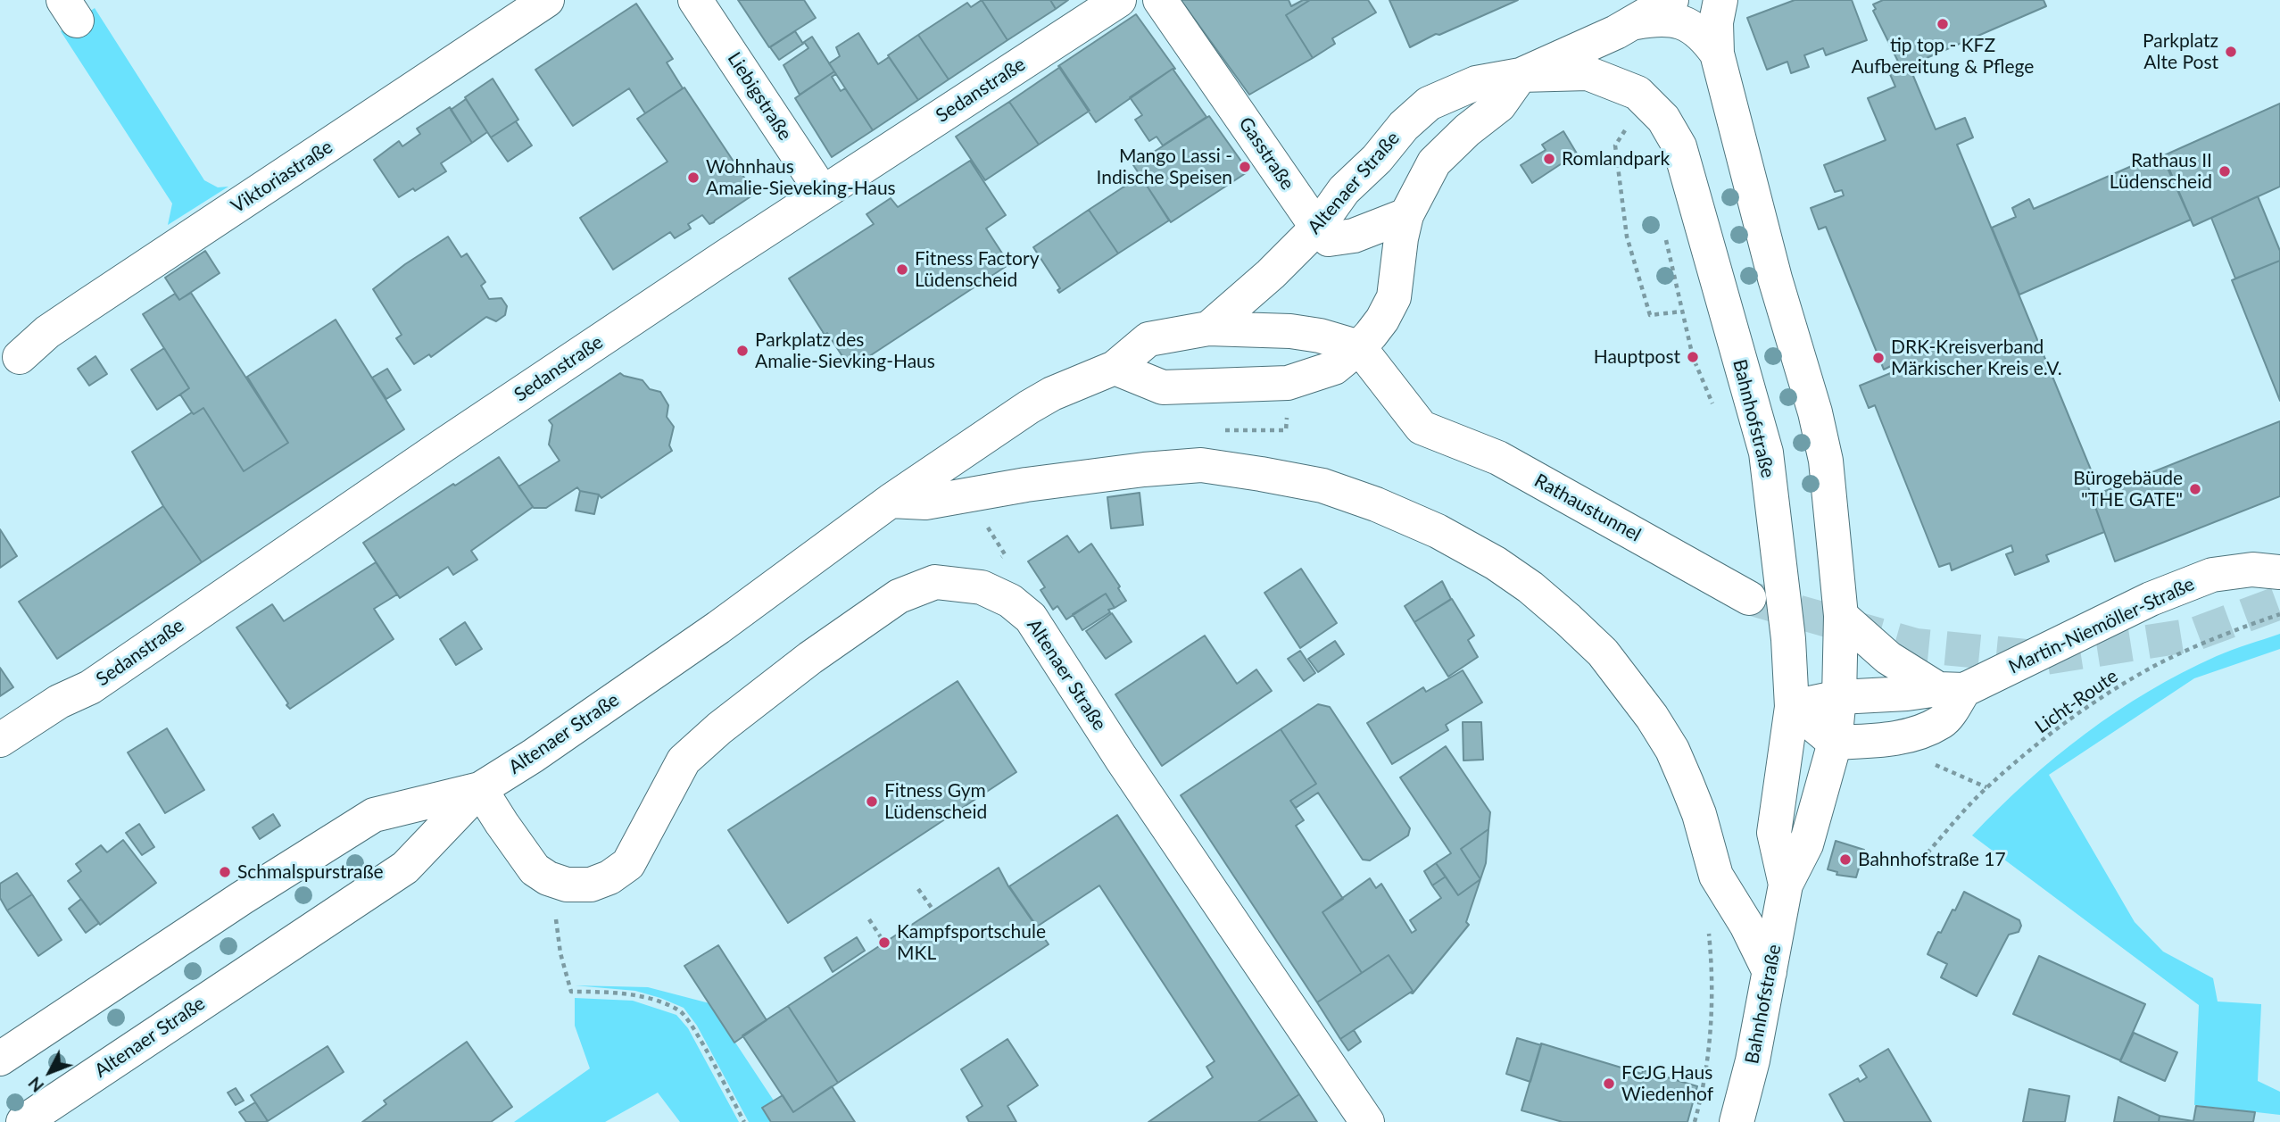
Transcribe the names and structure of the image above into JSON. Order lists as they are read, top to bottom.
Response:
{
  "streets": {
    "main road": [
      "Sedanstraße",
      "Liebigstraße",
      "Gasstraße",
      "Viktoriastraße",
      "Altenaer Straße",
      "Bahnhofstraße",
      "Rathaustunnel",
      "Martin-Niemöller-Straße"
    ],
    "path": ["Licht-Route"]
  },
  "crossings": [
    ["Sedanstraße", "Liebigstraße"],
    ["Gasstraße", "Altenaer Straße"],
    ["Altenaer Straße", "Bahnhofstraße"],
    ["Altenaer Straße", "Rathaustunnel"],
    ["Bahnhofstraße", "Martin-Niemöller-Straße"]
  ],
  "places": [
    "tip top - KFZ Aufbereitung & Pflege",
    "Parkplatz Alte Post",
    "Romlandpark",
    "Mango Lassi - Indische Speisen",
    "Rathaus II Lüdenscheid",
    "Wohnhaus Amalie-Sieveking-Haus",
    "Fitness Factory Lüdenscheid",
    "Parkplatz des Amalie-Sievking-Haus",
    "Hauptpost",
    "DRK-Kreisverband Märkischer Kreis e.V.",
    "Bürogebäude \"THE GATE\"",
    "Fitness Gym Lüdenscheid",
    "Bahnhofstraße 17",
    "Schmalspurstraße",
    "Kampfsportschule MKL",
    "FCJG Haus Wiedenhof"
  ],
  "north": "bottom left"
}
